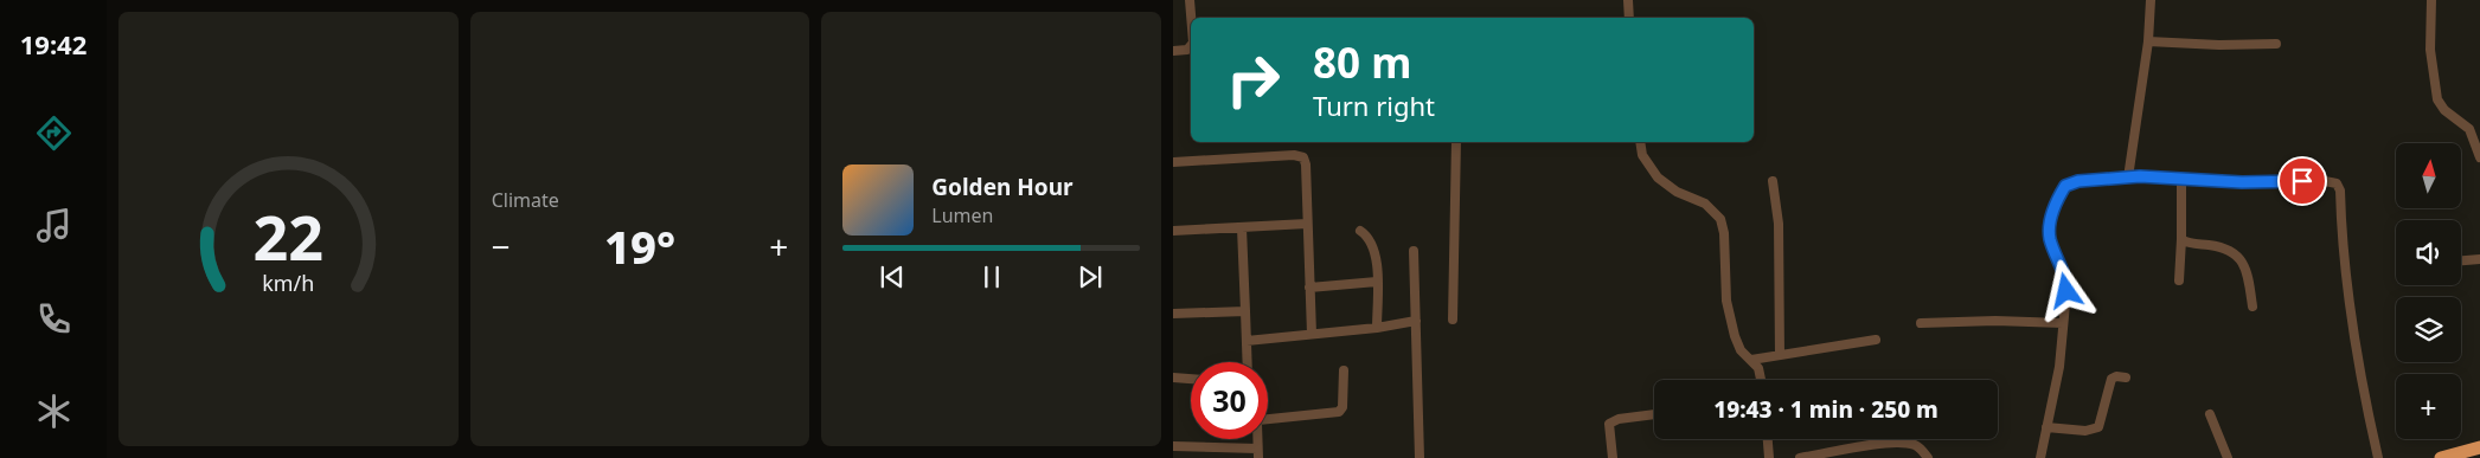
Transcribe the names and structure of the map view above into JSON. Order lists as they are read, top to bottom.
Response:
{
  "north": "top",
  "page": {
    "tabs": "19:42",
    "tile": "Climate",
    "turn": ["80 m", "Turn right"],
    "map_buttons": "+",
    "song": ["Golden Hour", "Lumen"],
    "heat": ["−", "19°", "+"],
    "limit": "30",
    "trip": "19:43 · 1 min · 250 m",
    "gauge": ["22", "km/h"]
  }
}
